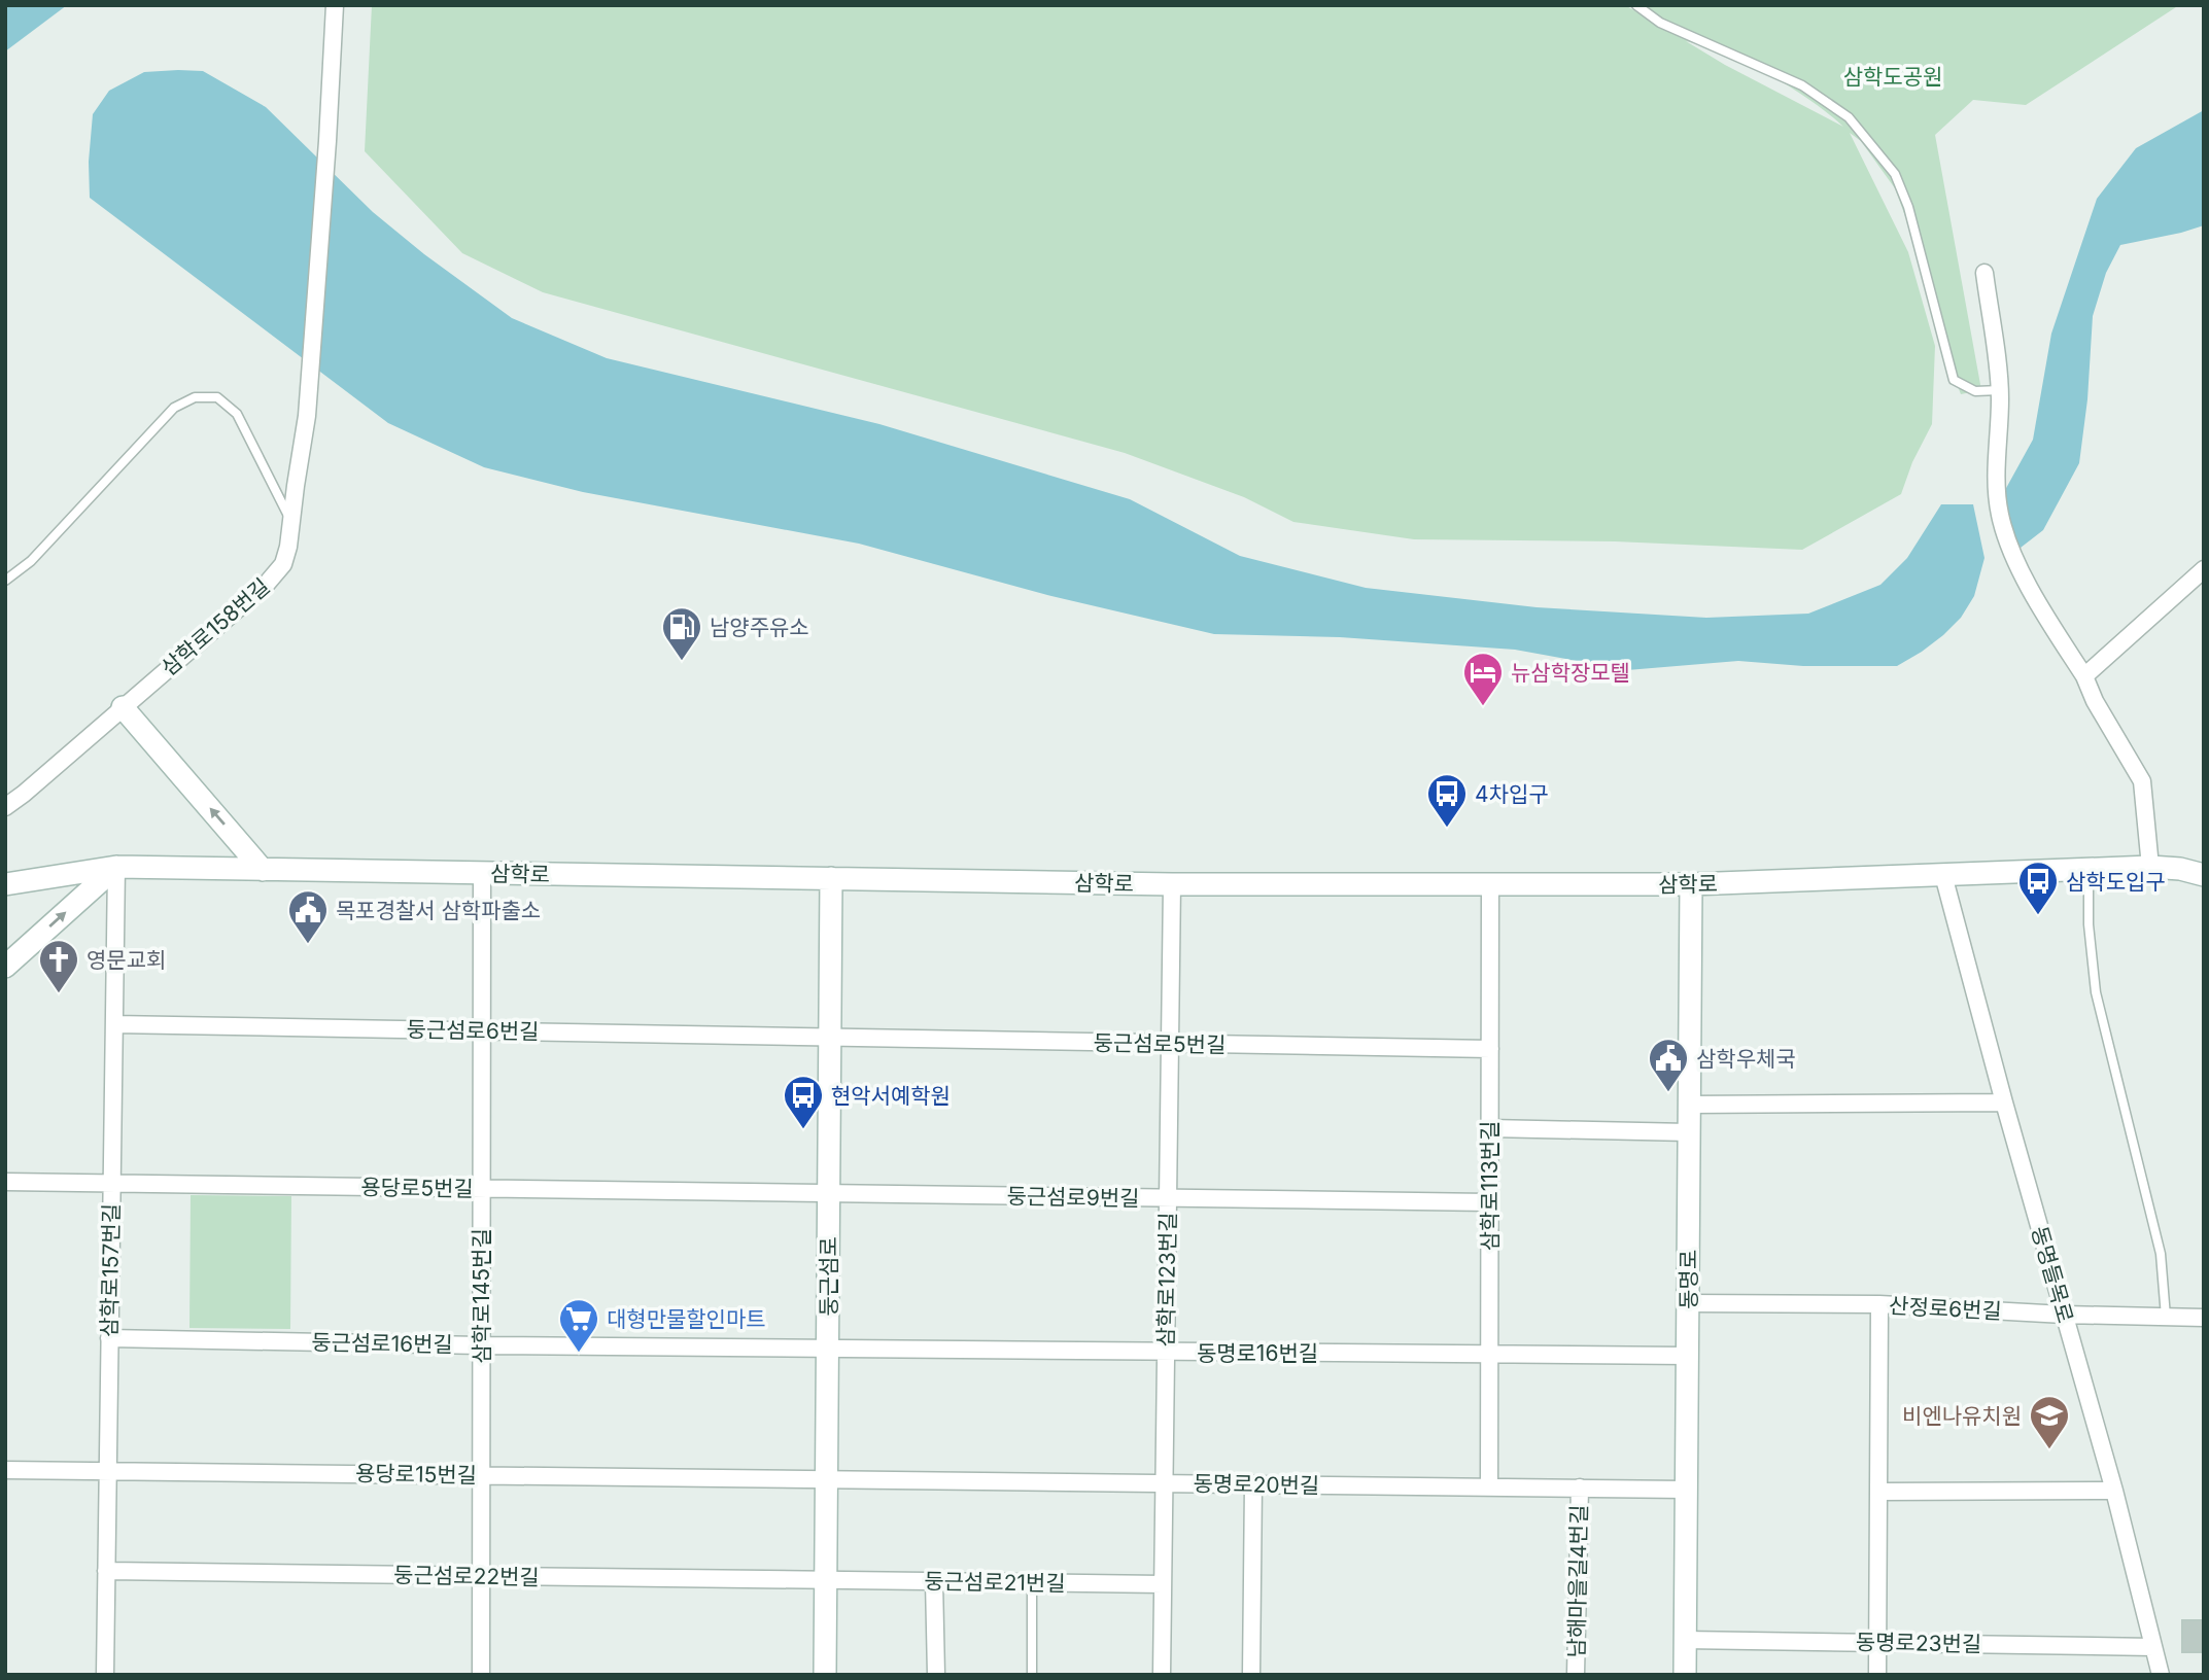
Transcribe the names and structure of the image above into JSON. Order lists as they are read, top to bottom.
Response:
{
  "streets": {
    "street": [
      "삼학로158번길",
      "삼학로",
      "둥근섬로6번길",
      "둥근섬로5번길",
      "삼학로113번길",
      "용당로5번길",
      "둥근섬로9번길",
      "삼학로157번길",
      "동명들목로",
      "둥근섬로",
      "삼학로123번길",
      "동명로",
      "삼학로145번길",
      "산정로6번길",
      "둥근섬로16번길",
      "동명로16번길",
      "용당로15번길",
      "동명로20번길",
      "둥근섬로22번길",
      "남해마을길4번길",
      "둥근섬로21번길",
      "동명로23번길"
    ]
  },
  "crossings": [
    ["삼학로", "삼학로113번길"],
    ["삼학로", "삼학로157번길"],
    ["삼학로", "동명들목로"],
    ["삼학로", "둥근섬로"],
    ["삼학로", "삼학로123번길"],
    ["삼학로", "동명로"],
    ["삼학로", "삼학로145번길"],
    ["둥근섬로6번길", "둥근섬로5번길"],
    ["둥근섬로6번길", "삼학로157번길"],
    ["둥근섬로6번길", "둥근섬로"],
    ["둥근섬로6번길", "삼학로145번길"],
    ["둥근섬로5번길", "삼학로113번길"],
    ["둥근섬로5번길", "둥근섬로"],
    ["둥근섬로5번길", "삼학로123번길"],
    ["삼학로113번길", "둥근섬로9번길"],
    ["삼학로113번길", "동명로16번길"],
    ["삼학로113번길", "동명로20번길"],
    ["용당로5번길", "둥근섬로9번길"],
    ["용당로5번길", "삼학로157번길"],
    ["용당로5번길", "둥근섬로"],
    ["용당로5번길", "삼학로145번길"],
    ["둥근섬로9번길", "둥근섬로"],
    ["둥근섬로9번길", "삼학로123번길"],
    ["삼학로157번길", "둥근섬로16번길"],
    ["삼학로157번길", "용당로15번길"],
    ["삼학로157번길", "둥근섬로22번길"],
    ["동명들목로", "산정로6번길"],
    ["동명들목로", "동명로23번길"],
    ["둥근섬로", "둥근섬로16번길"],
    ["둥근섬로", "동명로16번길"],
    ["둥근섬로", "용당로15번길"],
    ["둥근섬로", "동명로20번길"],
    ["둥근섬로", "둥근섬로22번길"],
    ["둥근섬로", "둥근섬로21번길"],
    ["삼학로123번길", "동명로16번길"],
    ["삼학로123번길", "동명로20번길"],
    ["삼학로123번길", "둥근섬로21번길"],
    ["동명로", "산정로6번길"],
    ["동명로", "동명로16번길"],
    ["동명로", "동명로20번길"],
    ["동명로", "동명로23번길"],
    ["삼학로145번길", "둥근섬로16번길"],
    ["삼학로145번길", "용당로15번길"],
    ["삼학로145번길", "둥근섬로22번길"],
    ["둥근섬로16번길", "동명로16번길"],
    ["용당로15번길", "동명로20번길"],
    ["동명로20번길", "남해마을길4번길"],
    ["둥근섬로22번길", "둥근섬로21번길"]
  ],
  "parks": ["삼학도공원"],
  "places": {
    "fuel station": ["남양주유소"],
    "hotel": ["뉴삼학장모텔"],
    "bus stop": ["4차입구", "삼학도입구", "현악서예학원"],
    "public building": ["목포경찰서 삼학파출소", "삼학우체국"],
    "church": ["영문교회"],
    "supermarket": ["대형만물할인마트"],
    "school or university": ["비엔나유치원"]
  }
}
